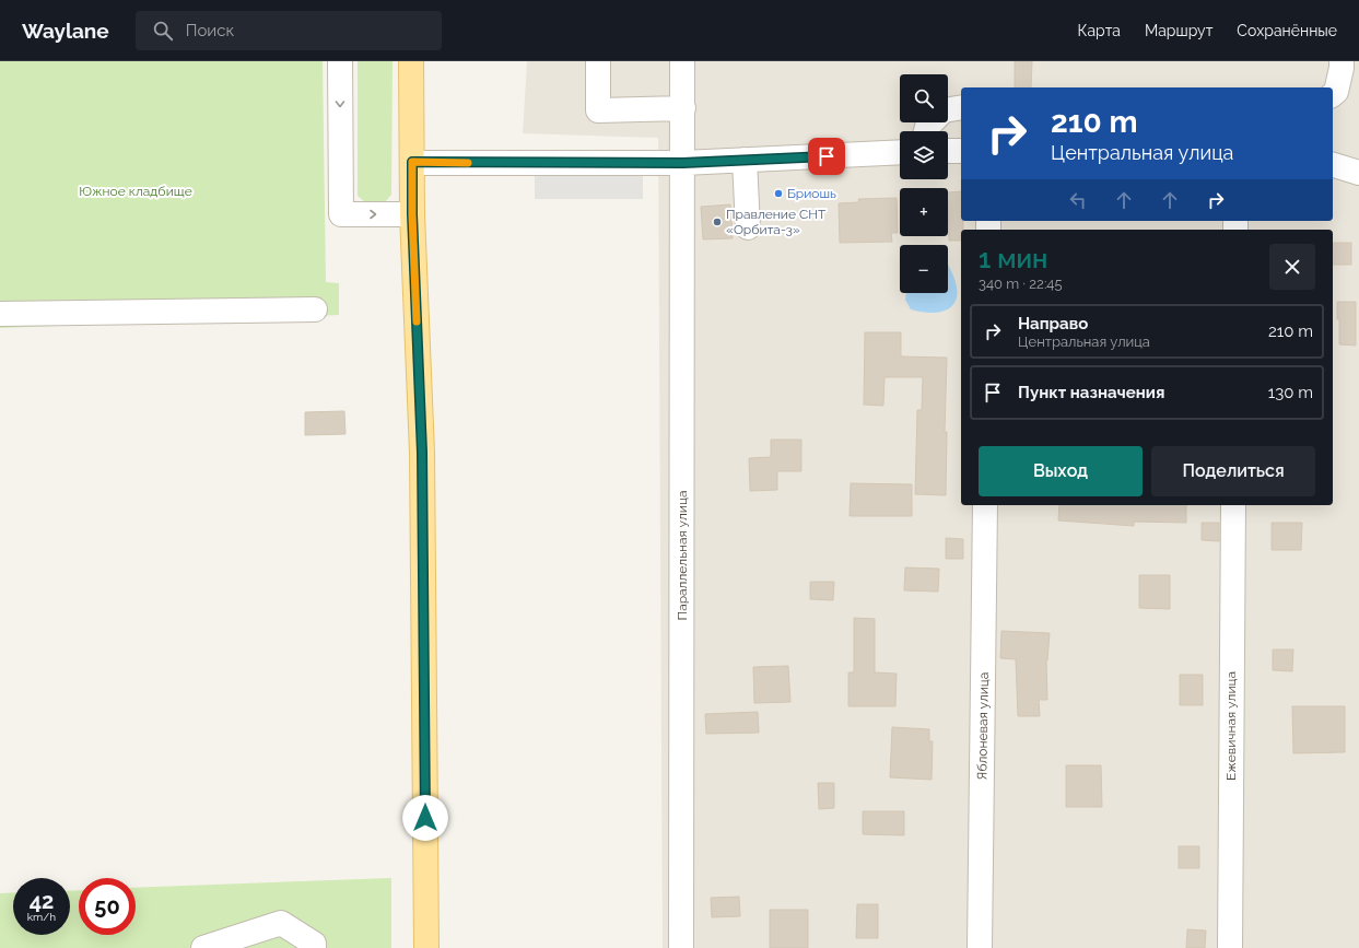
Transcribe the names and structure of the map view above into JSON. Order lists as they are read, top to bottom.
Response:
{
  "streets": {
    "street": ["Параллельная улица", "Яблоневая улица", "Ежевичная улица"]
  },
  "parks": ["Южное кладбище"],
  "places": ["Бриошь", "Правление СНТ «Орбита-3»"],
  "page": {
    "header": "Waylane",
    "search": "Поиск",
    "nav": ["Карта", "Маршрут", "Сохранённые"],
    "map_buttons": ["+", "−"],
    "turn": ["210 m", "Центральная улица"],
    "heading": ["1 мин", "340 m · 22:45"],
    "list": [
      {
        "name": "Направо",
        "note": "Центральная улица",
        "value": "210 m"
      },
      {
        "name": "Пункт назначения",
        "value": "130 m"
      }
    ],
    "buttons": ["Выход", "Поделиться"],
    "speed": "42 km/h",
    "limit": "50"
  }
}
